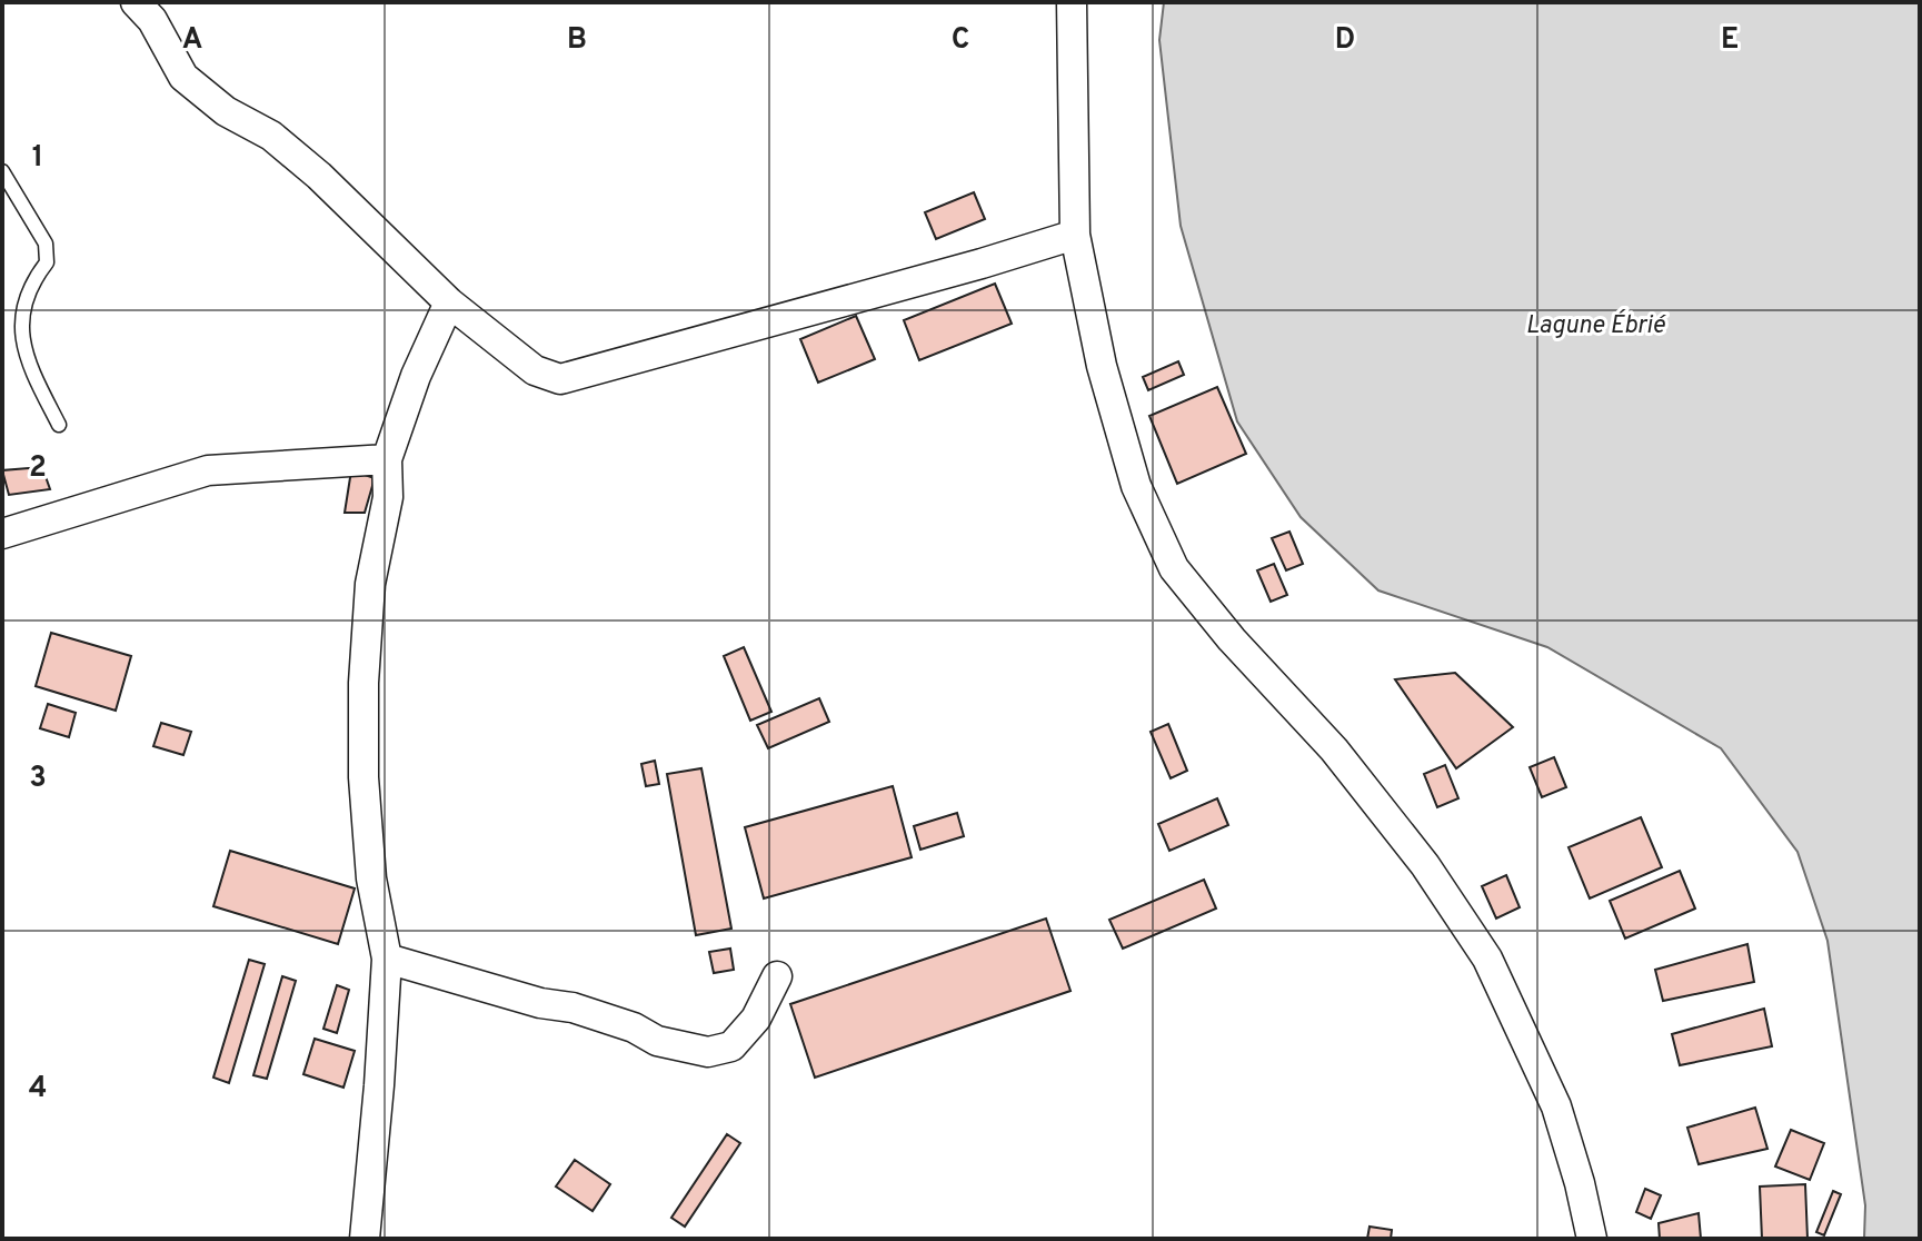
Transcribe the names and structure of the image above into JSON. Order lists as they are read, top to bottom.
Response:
{
  "water": ["Lagune Ébrié"],
  "grid": {
    "columns": [
      "A",
      "B",
      "C",
      "D",
      "E"
    ],
    "rows": [
      "1",
      "2",
      "3",
      "4"
    ]
  }
}
